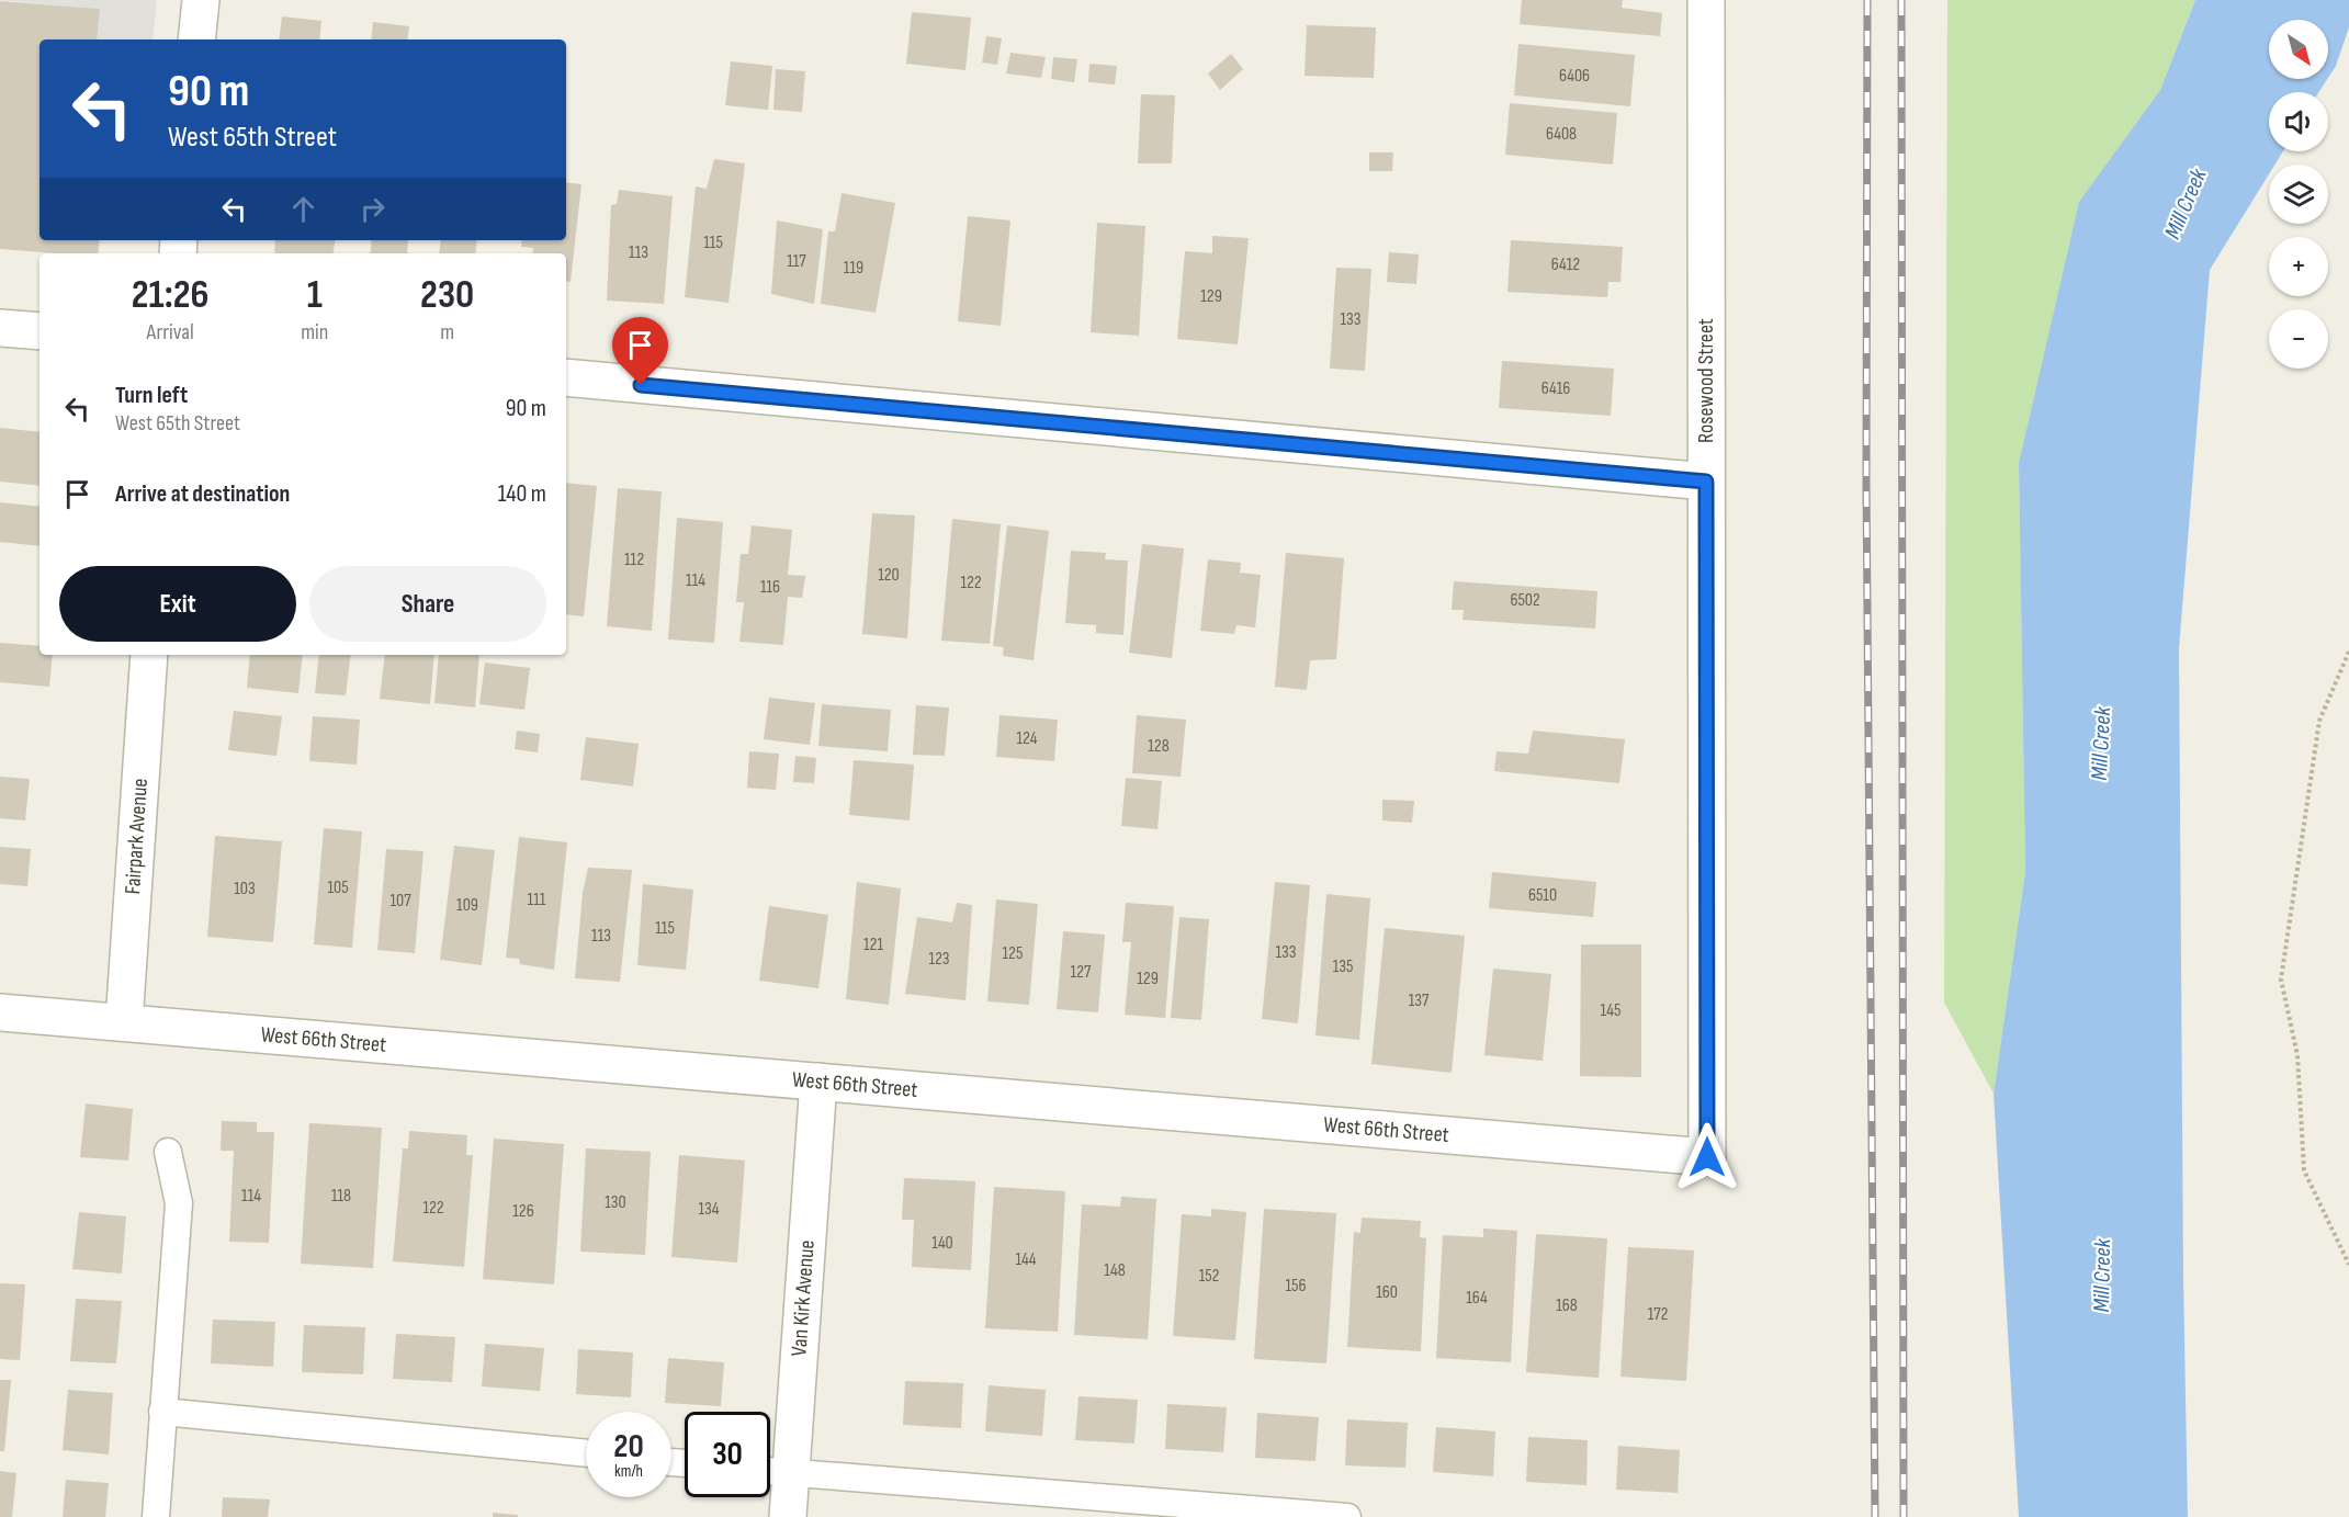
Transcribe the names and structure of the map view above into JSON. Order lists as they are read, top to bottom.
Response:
{
  "streets": {
    "street": [
      "Rosewood Street",
      "Fairpark Avenue",
      "West 66th Street",
      "Van Kirk Avenue"
    ]
  },
  "crossings": [
    ["Rosewood Street", "West 66th Street"],
    ["Fairpark Avenue", "West 66th Street"],
    ["West 66th Street", "Van Kirk Avenue"]
  ],
  "water": ["Mill Creek"],
  "house_numbers": [
    "6406",
    "6408",
    "115",
    "113",
    "117",
    "6412",
    "119",
    "129",
    "133",
    "6416",
    "112",
    "120",
    "114",
    "122",
    "116",
    "6502",
    "124",
    "128",
    "105",
    "103",
    "6510",
    "111",
    "107",
    "109",
    "115",
    "113",
    "121",
    "133",
    "125",
    "123",
    "135",
    "127",
    "129",
    "137",
    "145",
    "114",
    "118",
    "130",
    "122",
    "134",
    "126",
    "140",
    "144",
    "148",
    "152",
    "156",
    "160",
    "164",
    "168",
    "172"
  ],
  "north": "bottom right",
  "page": {
    "map_buttons": ["+", "−"],
    "turn": ["90 m", "West 65th Street"],
    "eta": [
      "21:26",
      "Arrival",
      "1",
      "min",
      "230",
      "m"
    ],
    "list": [
      {
        "name": "Turn left",
        "note": "West 65th Street",
        "value": "90 m"
      },
      {
        "name": "Arrive at destination",
        "value": "140 m"
      }
    ],
    "buttons": ["Exit", "Share"],
    "speed": "20 km/h",
    "limit": "30"
  }
}
